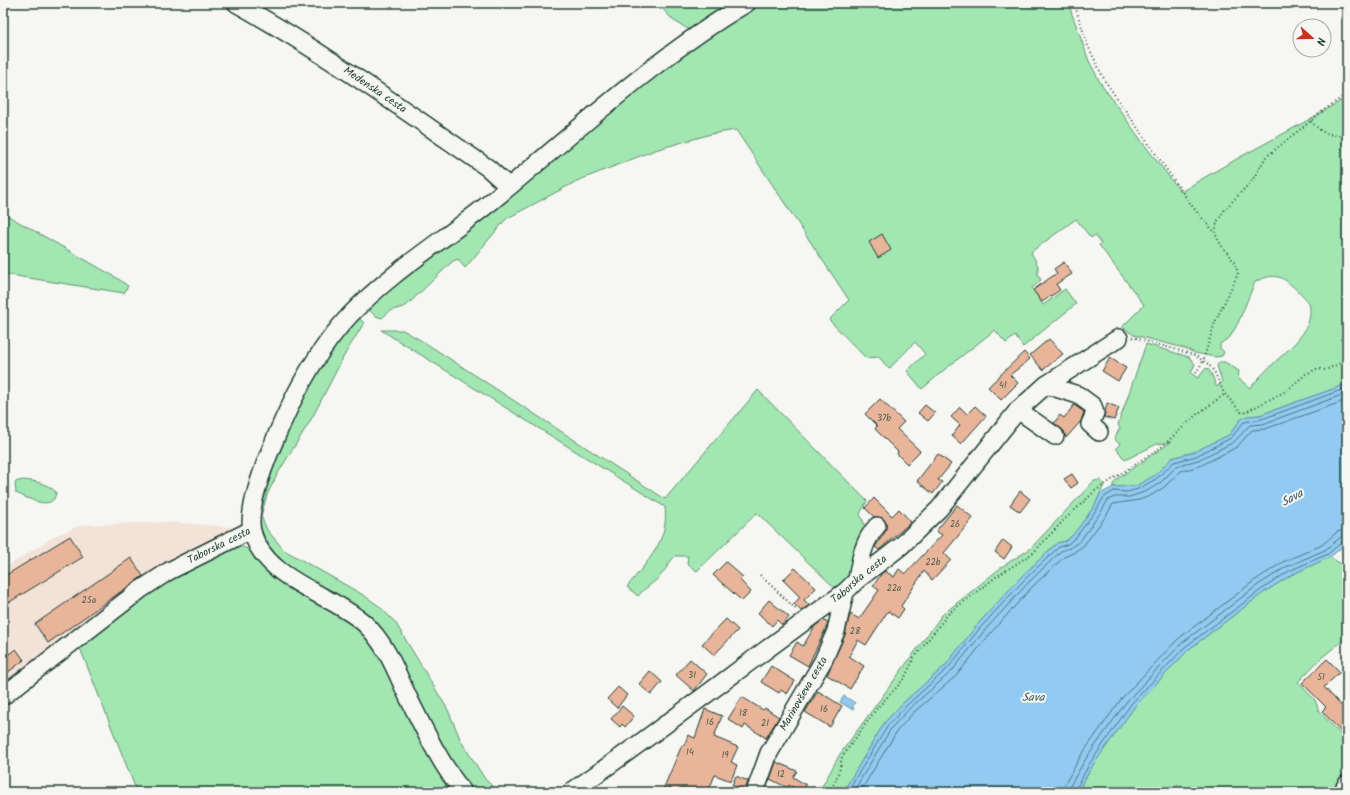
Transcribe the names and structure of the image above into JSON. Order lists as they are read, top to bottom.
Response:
{
  "streets": {
    "street": ["Medenska cesta", "Taborska cesta", "Marinovševa cesta"]
  },
  "crossings": [
    ["Taborska cesta", "Marinovševa cesta"]
  ],
  "water": ["Sava"],
  "house_numbers": [
    "41",
    "37b",
    "26",
    "22b",
    "22a",
    "25a",
    "28",
    "31",
    "51",
    "16",
    "18",
    "16",
    "21",
    "14",
    "19",
    "12"
  ],
  "north": "right"
}
